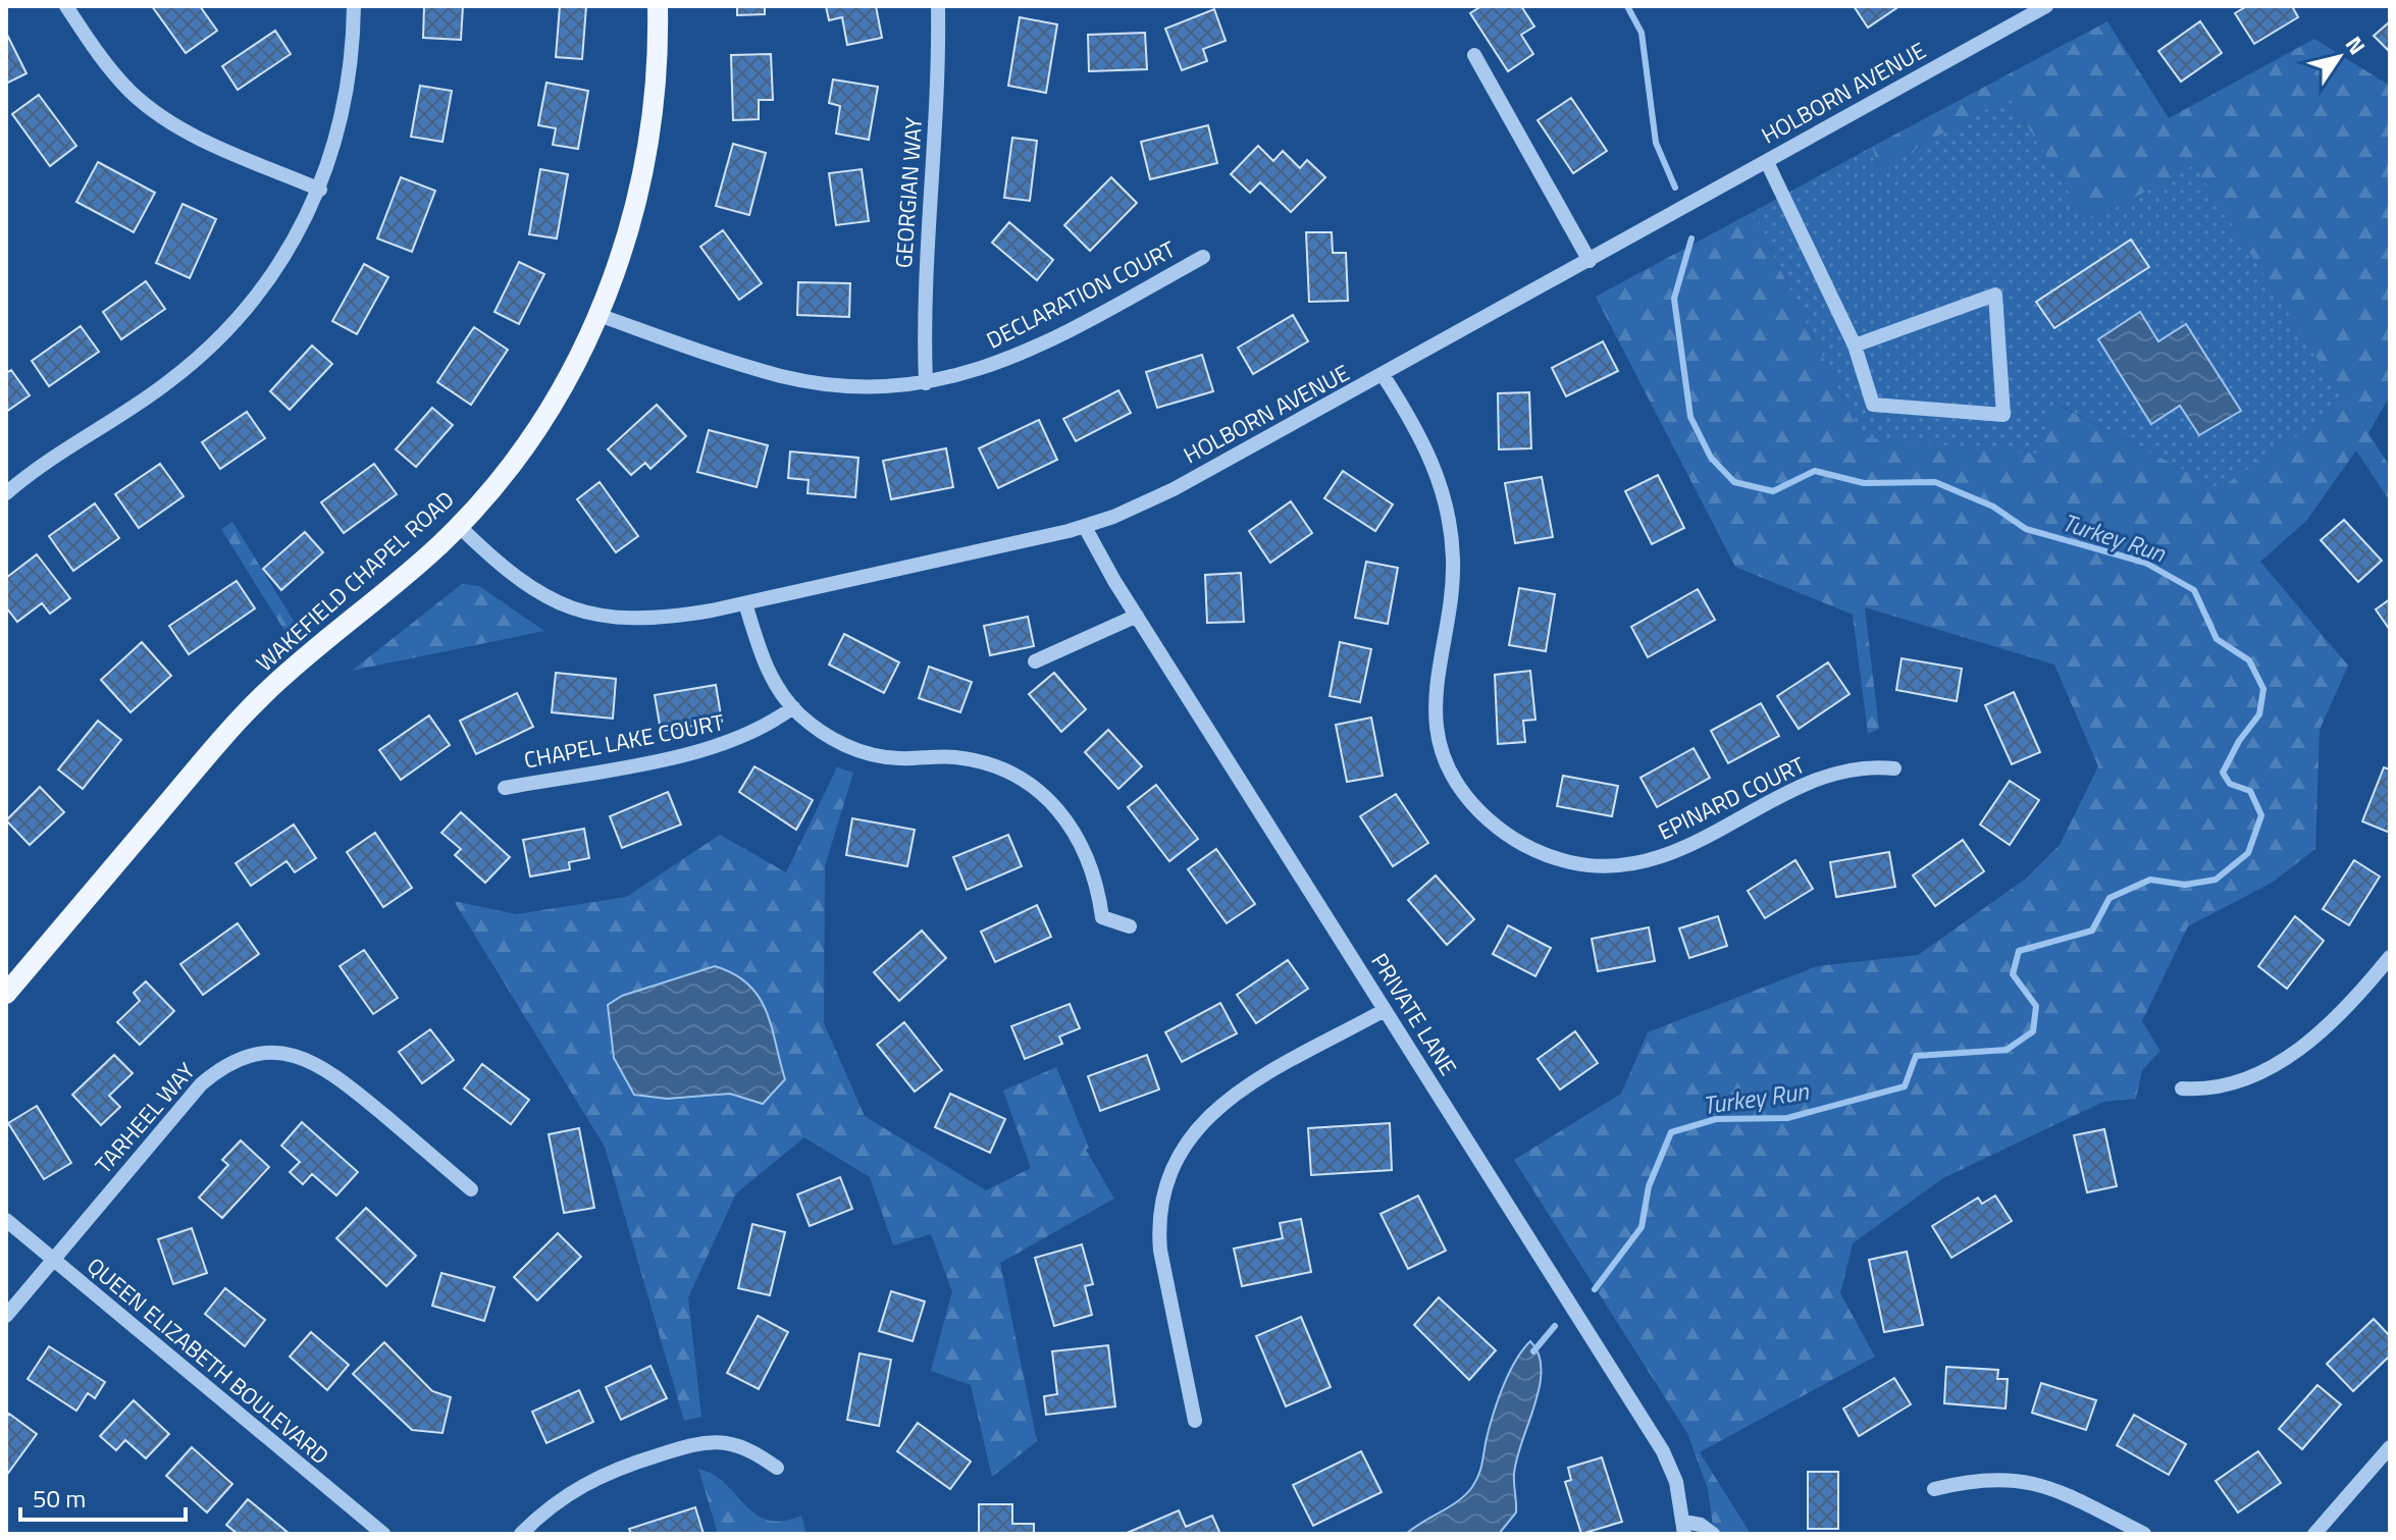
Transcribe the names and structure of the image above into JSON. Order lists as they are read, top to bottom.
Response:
{
  "streets": {
    "main road": ["WAKEFIELD CHAPEL ROAD"],
    "street": [
      "HOLBORN AVENUE",
      "GEORGIAN WAY",
      "DECLARATION COURT",
      "CHAPEL LAKE COURT",
      "EPINARD COURT",
      "PRIVATE LANE",
      "TARHEEL WAY",
      "QUEEN ELIZABETH BOULEVARD"
    ]
  },
  "crossings": [
    ["HOLBORN AVENUE", "WAKEFIELD CHAPEL ROAD"],
    ["HOLBORN AVENUE", "EPINARD COURT"],
    ["HOLBORN AVENUE", "PRIVATE LANE"],
    ["GEORGIAN WAY", "DECLARATION COURT"],
    ["DECLARATION COURT", "WAKEFIELD CHAPEL ROAD"],
    ["TARHEEL WAY", "QUEEN ELIZABETH BOULEVARD"]
  ],
  "water": ["Turkey Run"],
  "scale_bar": "50 m",
  "north": "top right"
}
